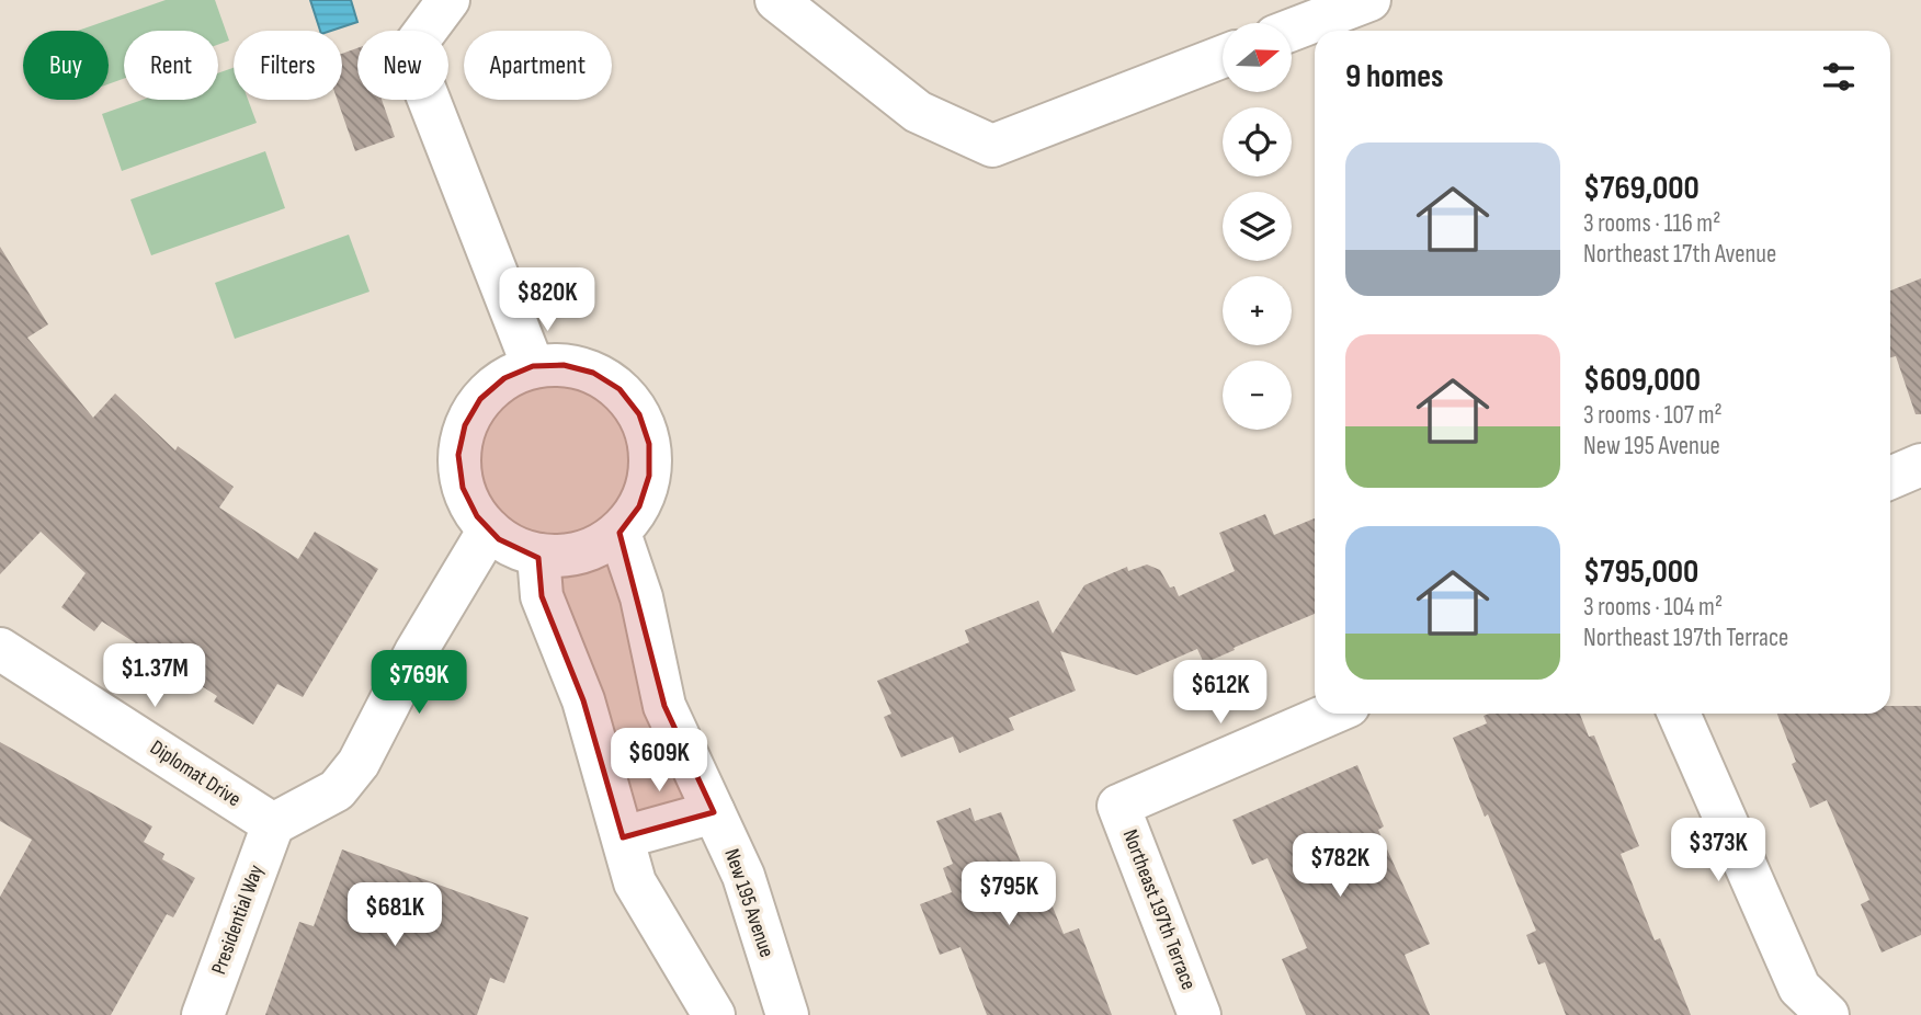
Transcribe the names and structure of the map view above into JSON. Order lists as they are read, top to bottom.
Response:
{
  "streets": {
    "street": [
      "Diplomat Drive",
      "New 195 Avenue",
      "Northeast 197th Terrace",
      "Presidential Way"
    ]
  },
  "crossings": [
    ["Diplomat Drive", "Presidential Way"]
  ],
  "north": "right",
  "page": {
    "map_buttons": ["+", "−"],
    "chip": [
      "Buy",
      "Rent",
      "Filters",
      "New",
      "Apartment"
    ],
    "heading": "9 homes",
    "list": [
      {
        "name": "$769,000",
        "note": "3 rooms · 116 m² · Northeast 17th Avenue"
      },
      {
        "name": "$609,000",
        "note": "3 rooms · 107 m² · New 195 Avenue"
      },
      {
        "name": "$795,000",
        "note": "3 rooms · 104 m² · Northeast 197th Terrace"
      }
    ],
    "price": [
      "$820K",
      "$1.37M",
      "$769K",
      "$612K",
      "$609K",
      "$373K",
      "$782K",
      "$795K",
      "$681K"
    ]
  }
}
